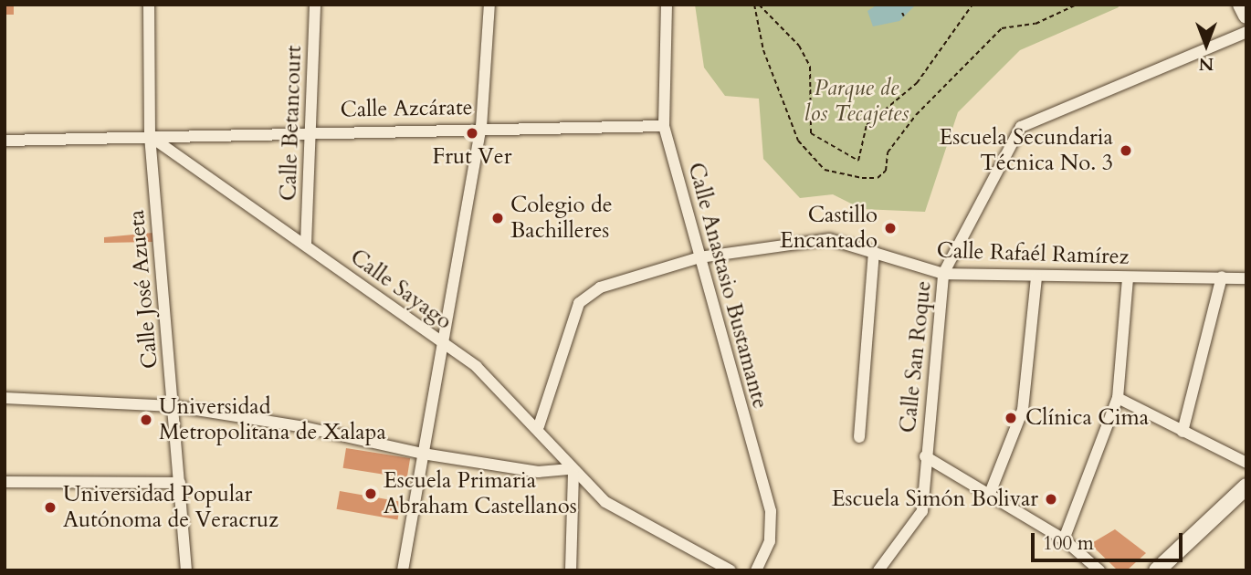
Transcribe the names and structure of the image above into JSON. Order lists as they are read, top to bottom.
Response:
{
  "streets": {
    "street": [
      "Calle Azcárate",
      "Calle Betancourt",
      "Calle Rafaél Ramírez",
      "Calle Anastasio Bustamante",
      "Calle José Azueta",
      "Calle Sayago",
      "Calle San Roque"
    ]
  },
  "crossings": [
    ["Calle Azcárate", "Calle Betancourt"],
    ["Calle Azcárate", "Calle Anastasio Bustamante"],
    ["Calle Azcárate", "Calle José Azueta"],
    ["Calle Azcárate", "Calle Sayago"],
    ["Calle Betancourt", "Calle Sayago"],
    ["Calle Rafaél Ramírez", "Calle Anastasio Bustamante"],
    ["Calle Rafaél Ramírez", "Calle Sayago"],
    ["Calle Rafaél Ramírez", "Calle San Roque"],
    ["Calle José Azueta", "Calle Sayago"]
  ],
  "parks": ["Parque de los Tecajetes"],
  "places": [
    "Frut Ver",
    "Escuela Secundaria Técnica No. 3",
    "Colegio de Bachilleres",
    "Castillo Encantado",
    "Clínica Cima",
    "Universidad Metropolitana de Xalapa",
    "Escuela Primaria Abraham Castellanos",
    "Escuela Simón Bolivar",
    "Universidad Popular Autónoma de Veracruz"
  ],
  "scale_bar": "100 m",
  "north": "bottom"
}
